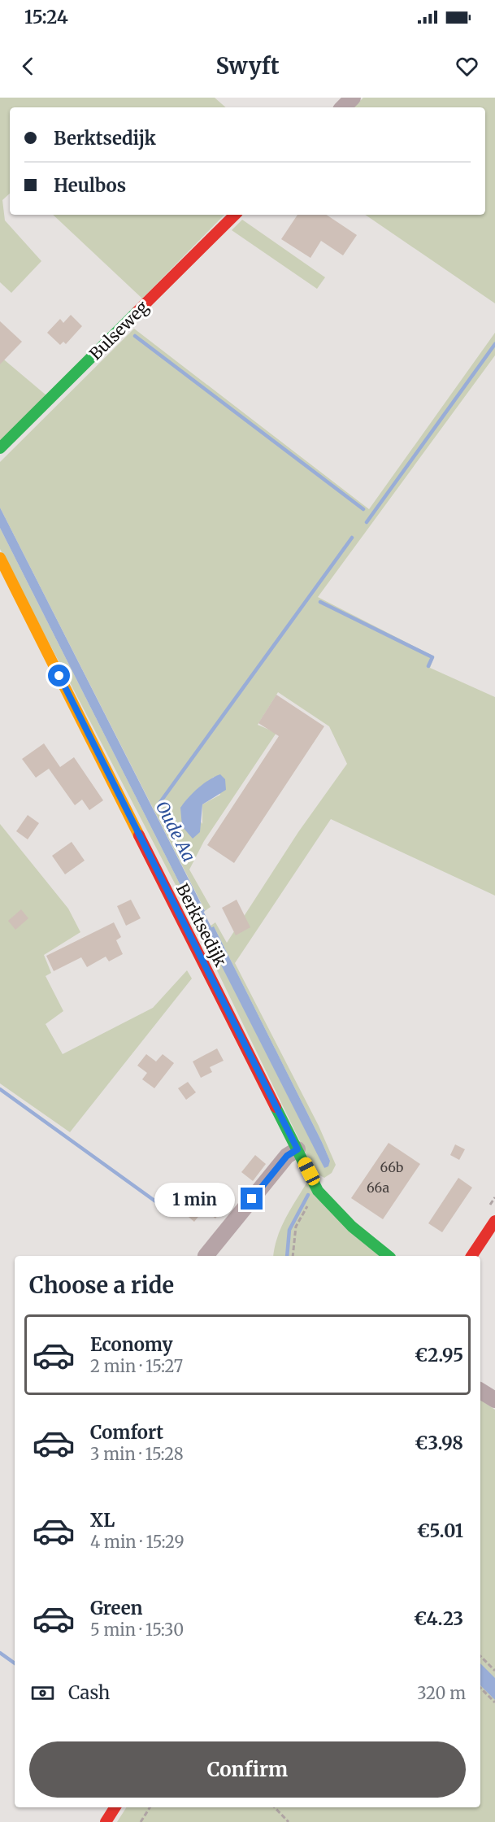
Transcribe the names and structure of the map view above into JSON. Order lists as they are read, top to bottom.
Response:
{
  "streets": {
    "street": ["Bulseweg", "Berktsedijk"]
  },
  "water": ["Oude Aa"],
  "house_numbers": ["66b", "66a"],
  "page": {
    "status": "15:24",
    "header": "Swyft",
    "banner": ["Berktsedijk", "Heulbos"],
    "bubble": "1 min",
    "heading": "Choose a ride",
    "list": [
      {
        "name": "Economy",
        "note": "2 min · 15:27",
        "value": "€2.95"
      },
      {
        "name": "Comfort",
        "note": "3 min · 15:28",
        "value": "€3.98"
      },
      {
        "name": "XL",
        "note": "4 min · 15:29",
        "value": "€5.01"
      },
      {
        "name": "Green",
        "note": "5 min · 15:30",
        "value": "€4.23"
      }
    ],
    "pay": ["Cash", "320 m"],
    "buttons": "Confirm"
  }
}
